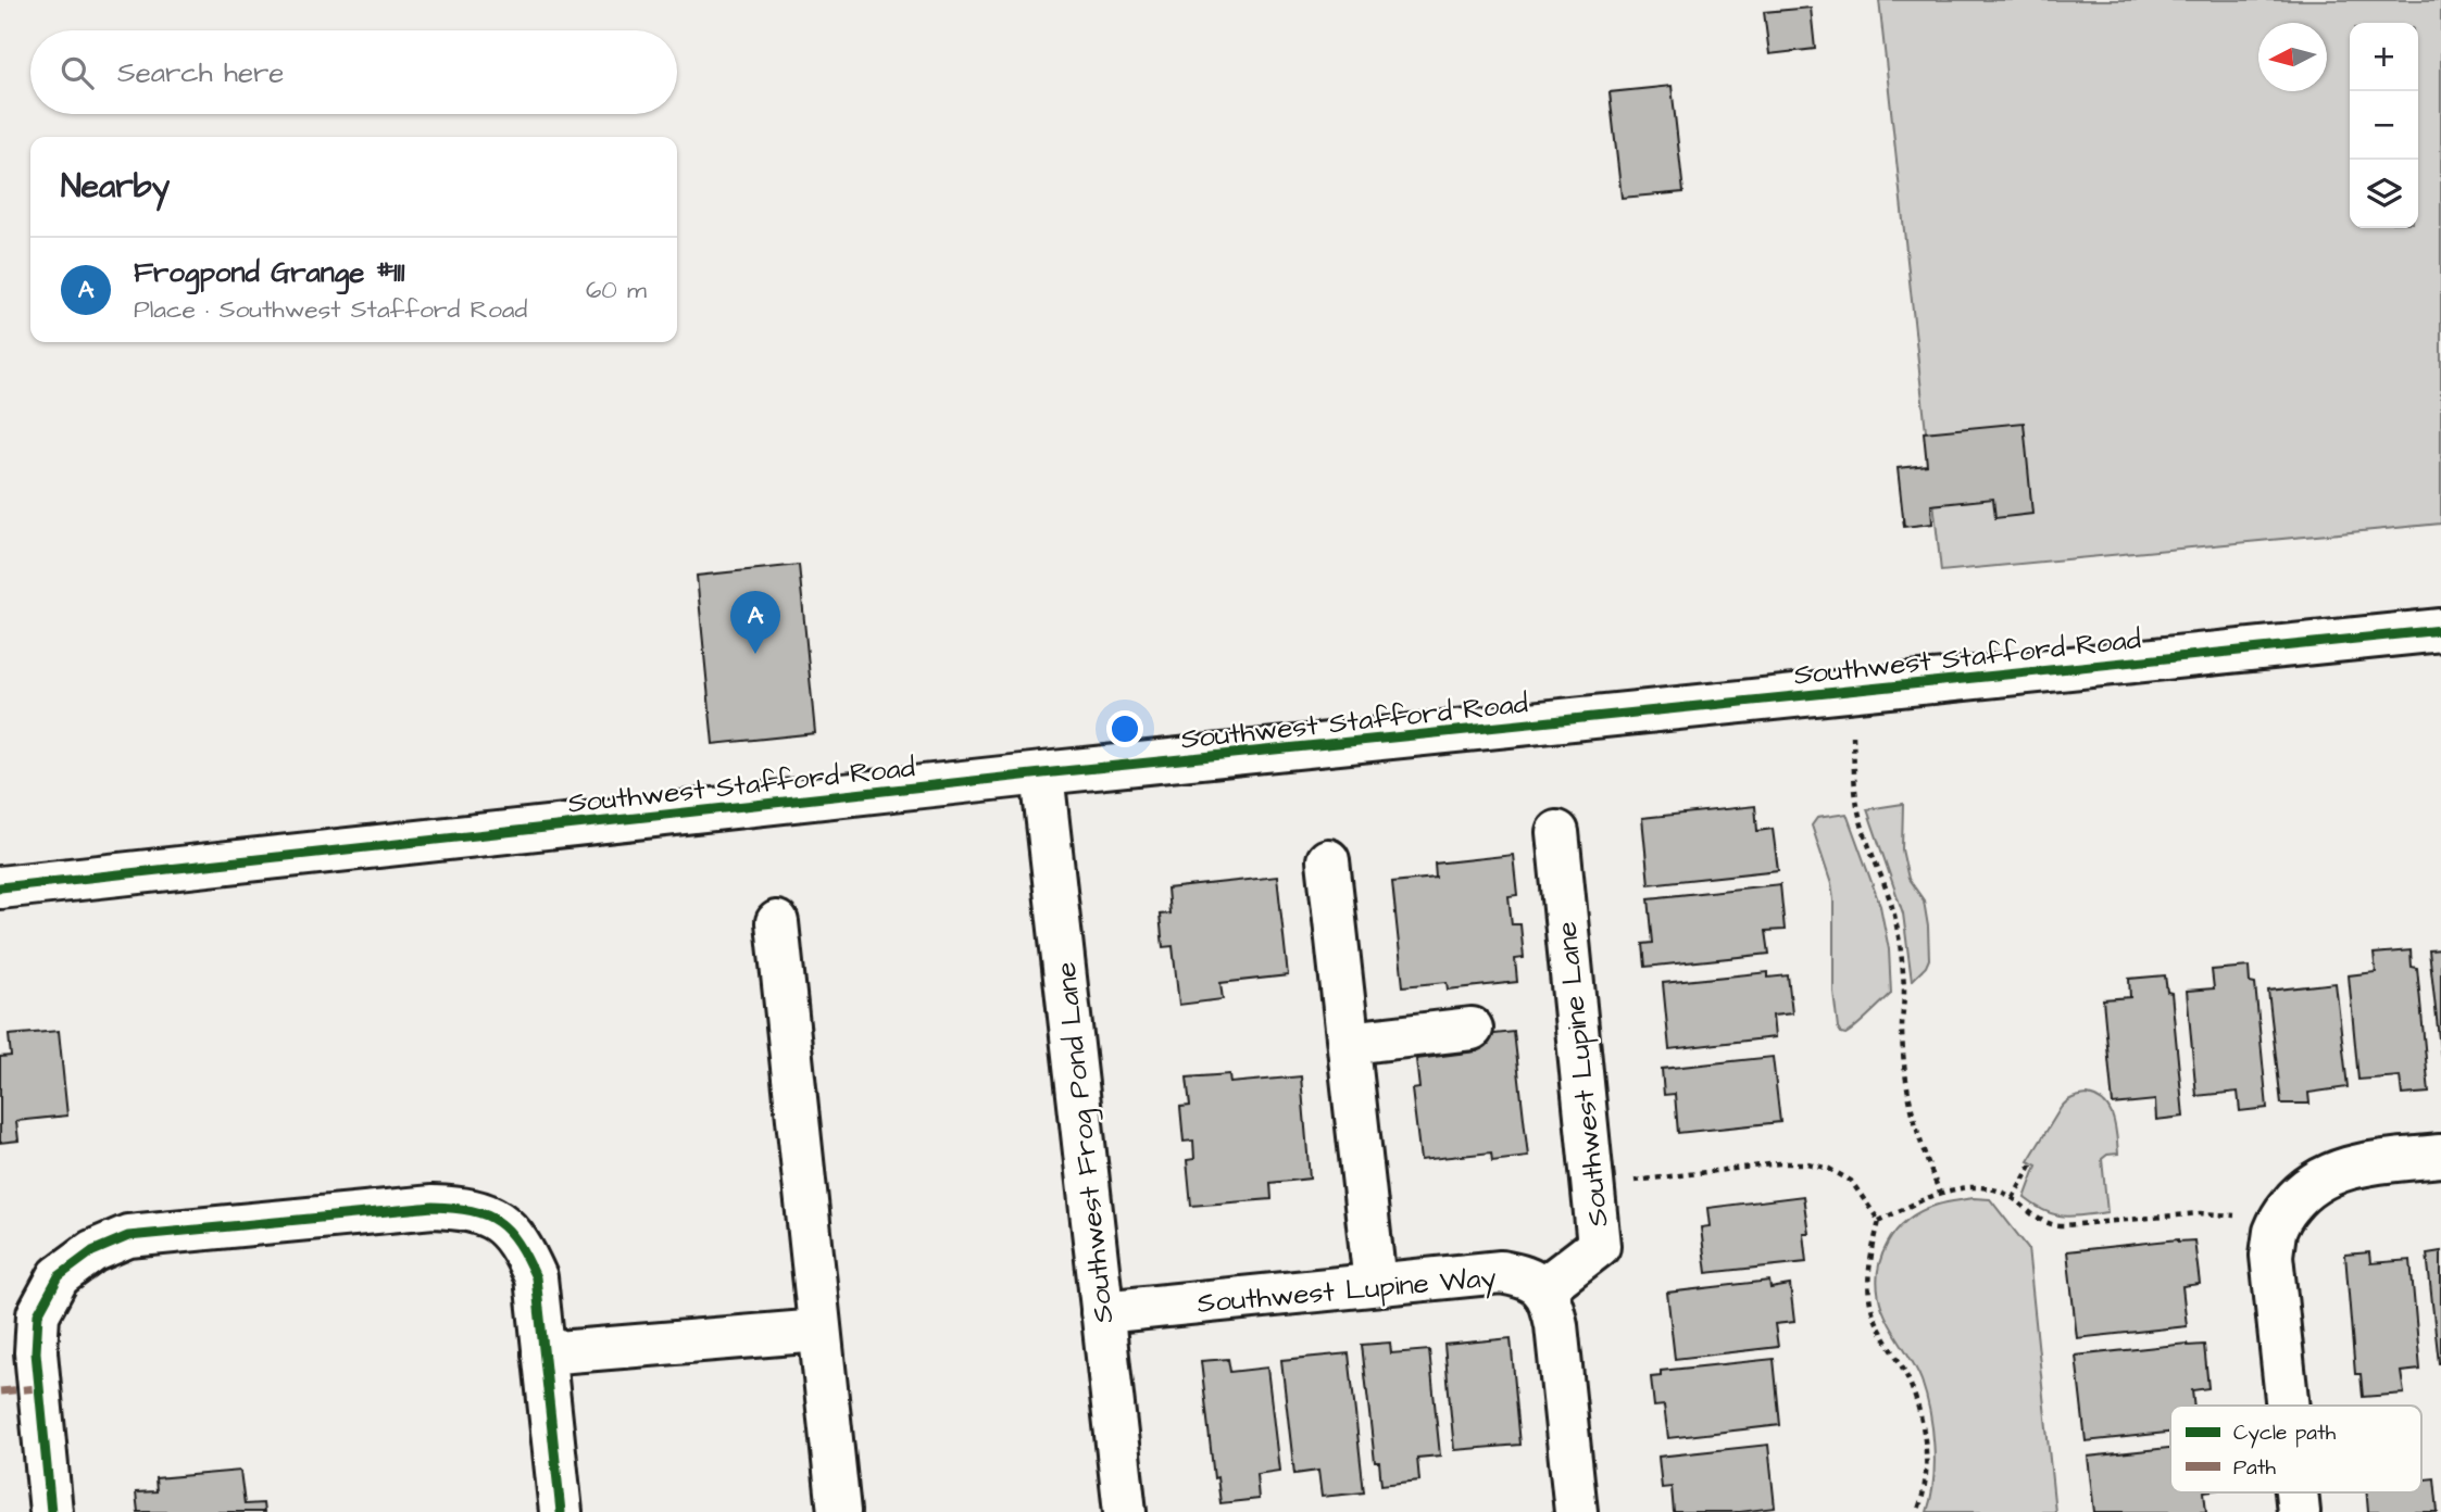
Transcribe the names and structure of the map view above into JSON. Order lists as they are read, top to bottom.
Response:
{
  "streets": {
    "street": [
      "Southwest Stafford Road",
      "Southwest Lupine Lane",
      "Southwest Frog Pond Lane",
      "Southwest Lupine Way"
    ]
  },
  "crossings": [
    ["Southwest Stafford Road", "Southwest Frog Pond Lane"],
    ["Southwest Lupine Lane", "Southwest Lupine Way"],
    ["Southwest Frog Pond Lane", "Southwest Lupine Way"]
  ],
  "legend": ["Cycle path", "Path"],
  "north": "left",
  "page": {
    "map_buttons": ["+", "−"],
    "search": "Search here",
    "heading": "Nearby",
    "list": [
      {
        "mark": "A",
        "name": "Frogpond Grange #111",
        "note": "Place · Southwest Stafford Road",
        "value": "60 m"
      }
    ],
    "pins": "A"
  }
}
